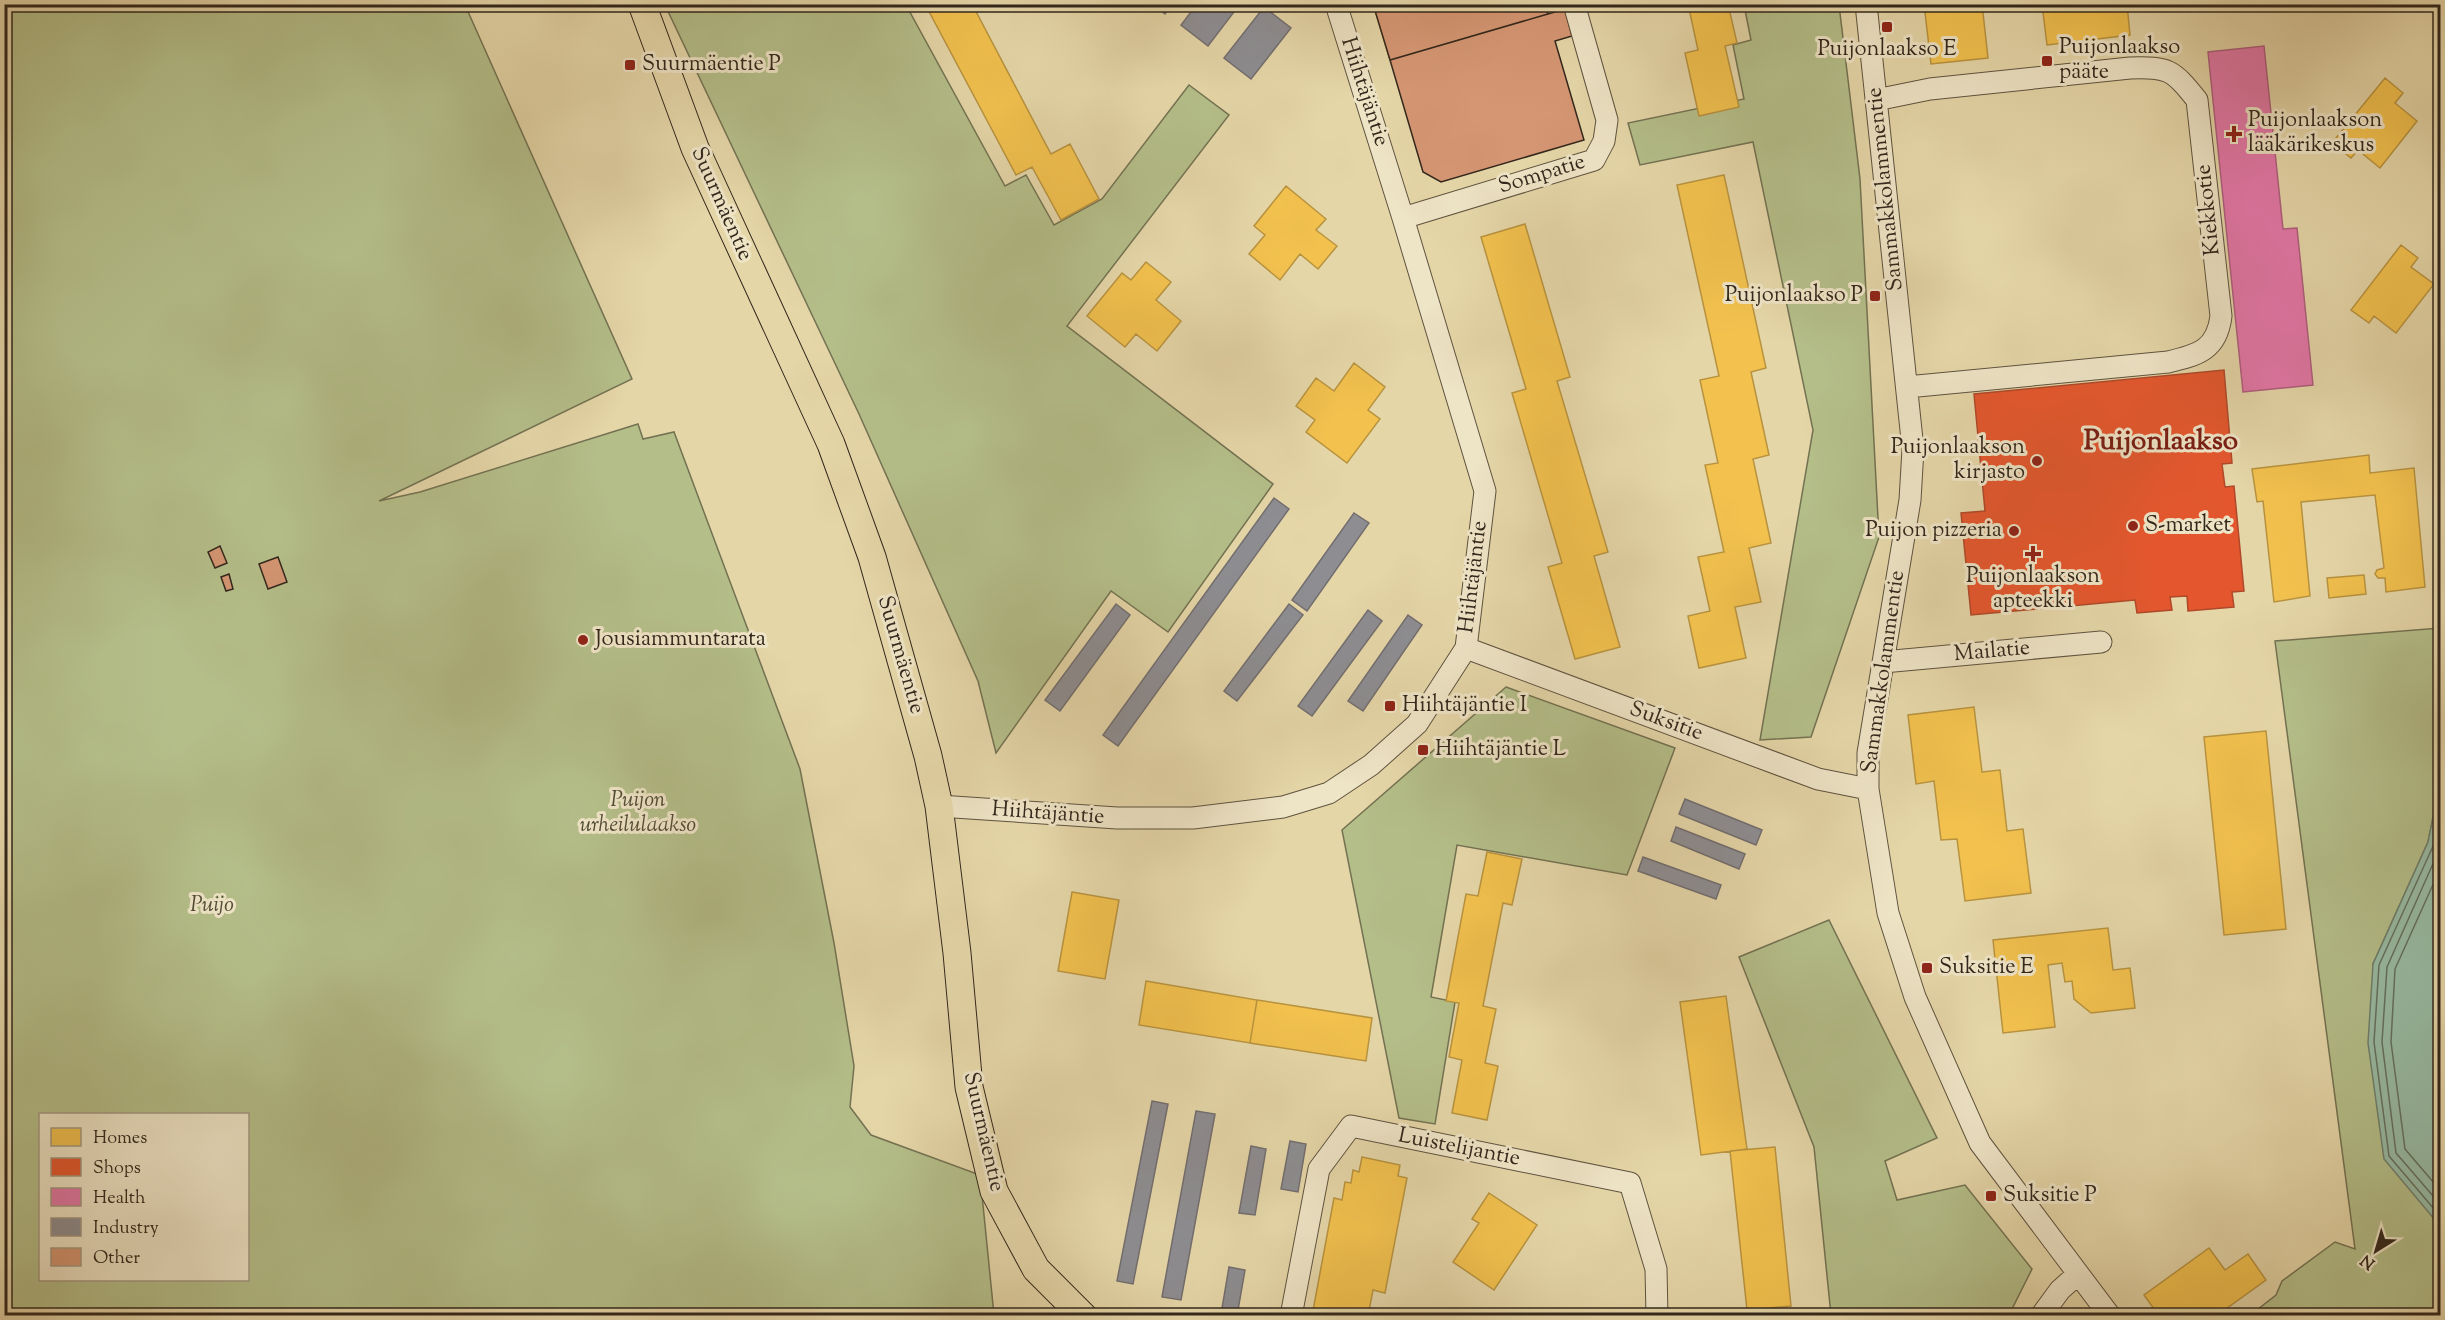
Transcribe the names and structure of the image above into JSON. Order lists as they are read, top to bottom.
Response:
{
  "streets": {
    "main road": ["Suurmäentie"],
    "street": [
      "Hiihtäjäntie",
      "Sompatie",
      "Sammakkolammentie",
      "Kiekkotie",
      "Mailatie",
      "Suksitie",
      "Luistelijantie"
    ]
  },
  "crossings": [
    ["Hiihtäjäntie", "Sompatie"],
    ["Hiihtäjäntie", "Suurmäentie"],
    ["Hiihtäjäntie", "Suksitie"],
    ["Sammakkolammentie", "Kiekkotie"],
    ["Sammakkolammentie", "Mailatie"],
    ["Sammakkolammentie", "Suksitie"]
  ],
  "districts": ["Puijonlaakso"],
  "parks": ["Puijon urheilulaakso", "Puijo"],
  "places": {
    "transit": [
      "Puijonlaakso E",
      "Puijonlaakso pääte",
      "Suurmäentie P",
      "Puijonlaakso P",
      "Hiihtäjäntie I",
      "Hiihtäjäntie L",
      "Suksitie E",
      "Suksitie P"
    ],
    "health": ["Puijonlaakson lääkärikeskus", "Puijonlaakson apteekki"],
    "other": [
      "Puijonlaakson kirjasto",
      "S-market",
      "Puijon pizzeria",
      "Jousiammuntarata"
    ]
  },
  "legend": [
    "Homes",
    "Shops",
    "Health",
    "Industry",
    "Other"
  ],
  "north": "bottom left"
}
